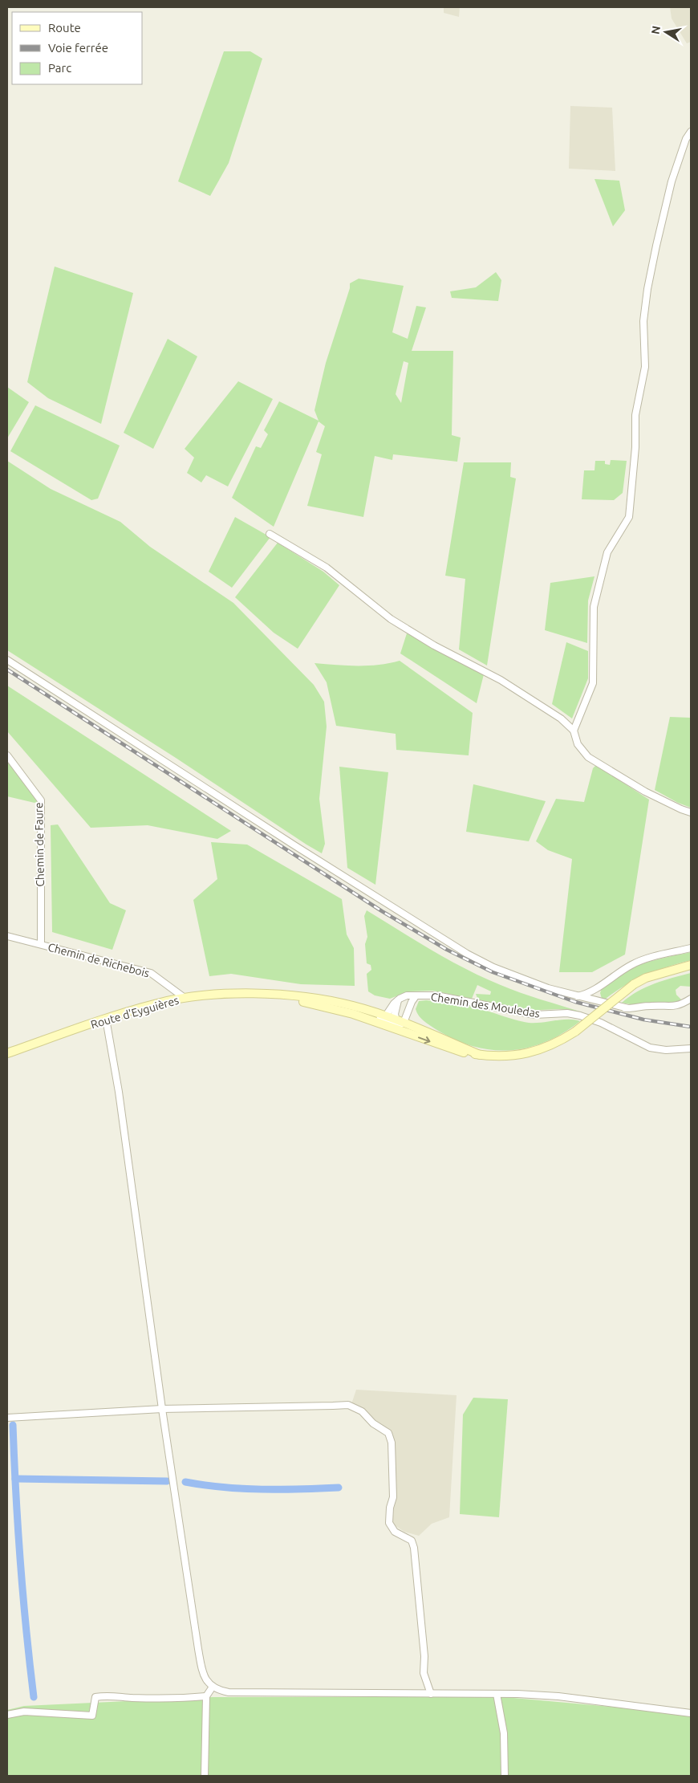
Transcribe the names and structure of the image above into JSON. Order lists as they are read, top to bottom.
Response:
{
  "streets": {
    "main road": ["Route d'Eyguières"],
    "street": ["Chemin de Faure", "Chemin de Richebois", "Chemin des Mouledas"]
  },
  "crossings": [
    ["Chemin de Faure", "Chemin de Richebois"],
    ["Chemin de Richebois", "Route d'Eyguières"]
  ],
  "legend": ["Route", "Voie ferrée", "Parc"],
  "north": "left"
}
